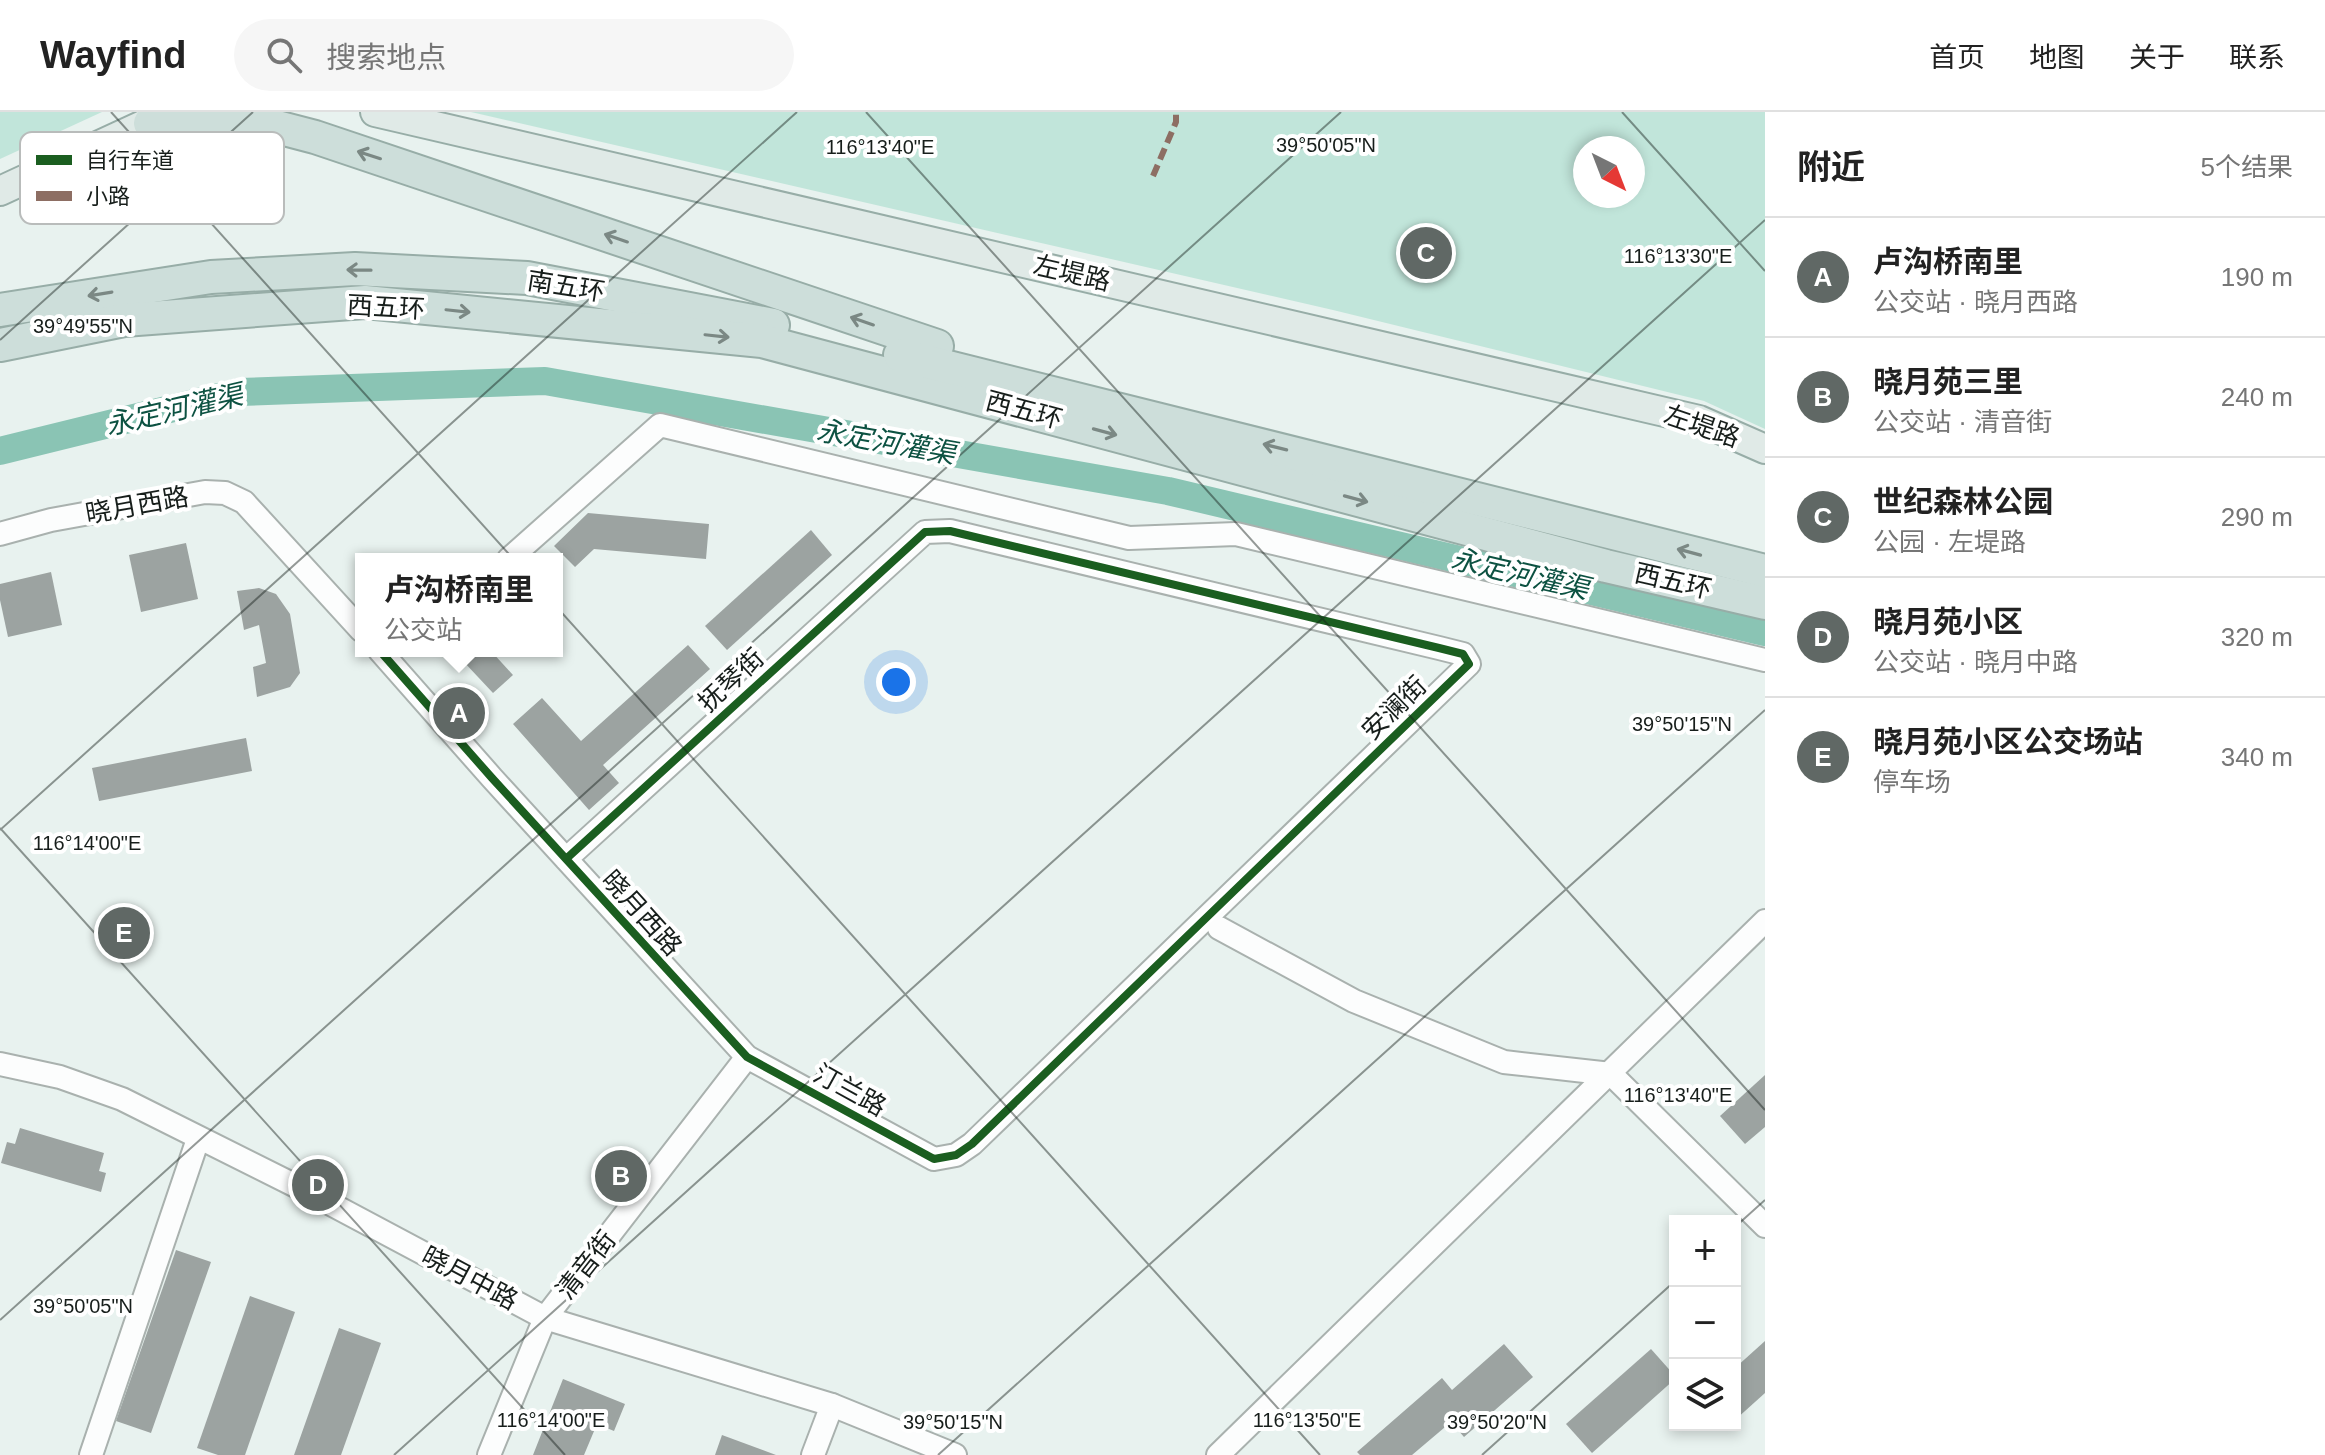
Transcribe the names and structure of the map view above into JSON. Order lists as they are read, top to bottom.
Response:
{
  "streets": {
    "highway": ["南五环", "西五环"],
    "main road": ["左堤路"],
    "street": [
      "晓月西路",
      "抚琴街",
      "安澜街",
      "汀兰路",
      "清音街",
      "晓月中路"
    ]
  },
  "crossings": [
    ["南五环", "西五环"],
    ["晓月西路", "抚琴街"],
    ["晓月西路", "汀兰路"],
    ["晓月西路", "清音街"],
    ["抚琴街", "安澜街"],
    ["安澜街", "汀兰路"],
    ["汀兰路", "清音街"],
    ["清音街", "晓月中路"]
  ],
  "water": ["永定河灌渠"],
  "legend": ["自行车道", "小路"],
  "north": "bottom right",
  "page": {
    "header": "Wayfind",
    "search": "搜索地点",
    "nav": [
      "首页",
      "地图",
      "关于",
      "联系"
    ],
    "heading": ["附近", "5个结果"],
    "list": [
      {
        "mark": "A",
        "name": "卢沟桥南里",
        "note": "公交站 · 晓月西路",
        "value": "190 m"
      },
      {
        "mark": "B",
        "name": "晓月苑三里",
        "note": "公交站 · 清音街",
        "value": "240 m"
      },
      {
        "mark": "C",
        "name": "世纪森林公园",
        "note": "公园 · 左堤路",
        "value": "290 m"
      },
      {
        "mark": "D",
        "name": "晓月苑小区",
        "note": "公交站 · 晓月中路",
        "value": "320 m"
      },
      {
        "mark": "E",
        "name": "晓月苑小区公交场站",
        "note": "停车场",
        "value": "340 m"
      }
    ],
    "pins": [
      "C",
      "A",
      "E",
      "B",
      "D"
    ],
    "popup": ["卢沟桥南里", "公交站"],
    "map_buttons": ["+", "−"]
  },
  "coordinates": [
    "39°50'05\"N",
    "116°13'40\"E",
    "116°13'30\"E",
    "39°49'55\"N",
    "39°50'15\"N",
    "116°14'00\"E",
    "116°13'50\"E",
    "39°50'20\"N"
  ]
}
